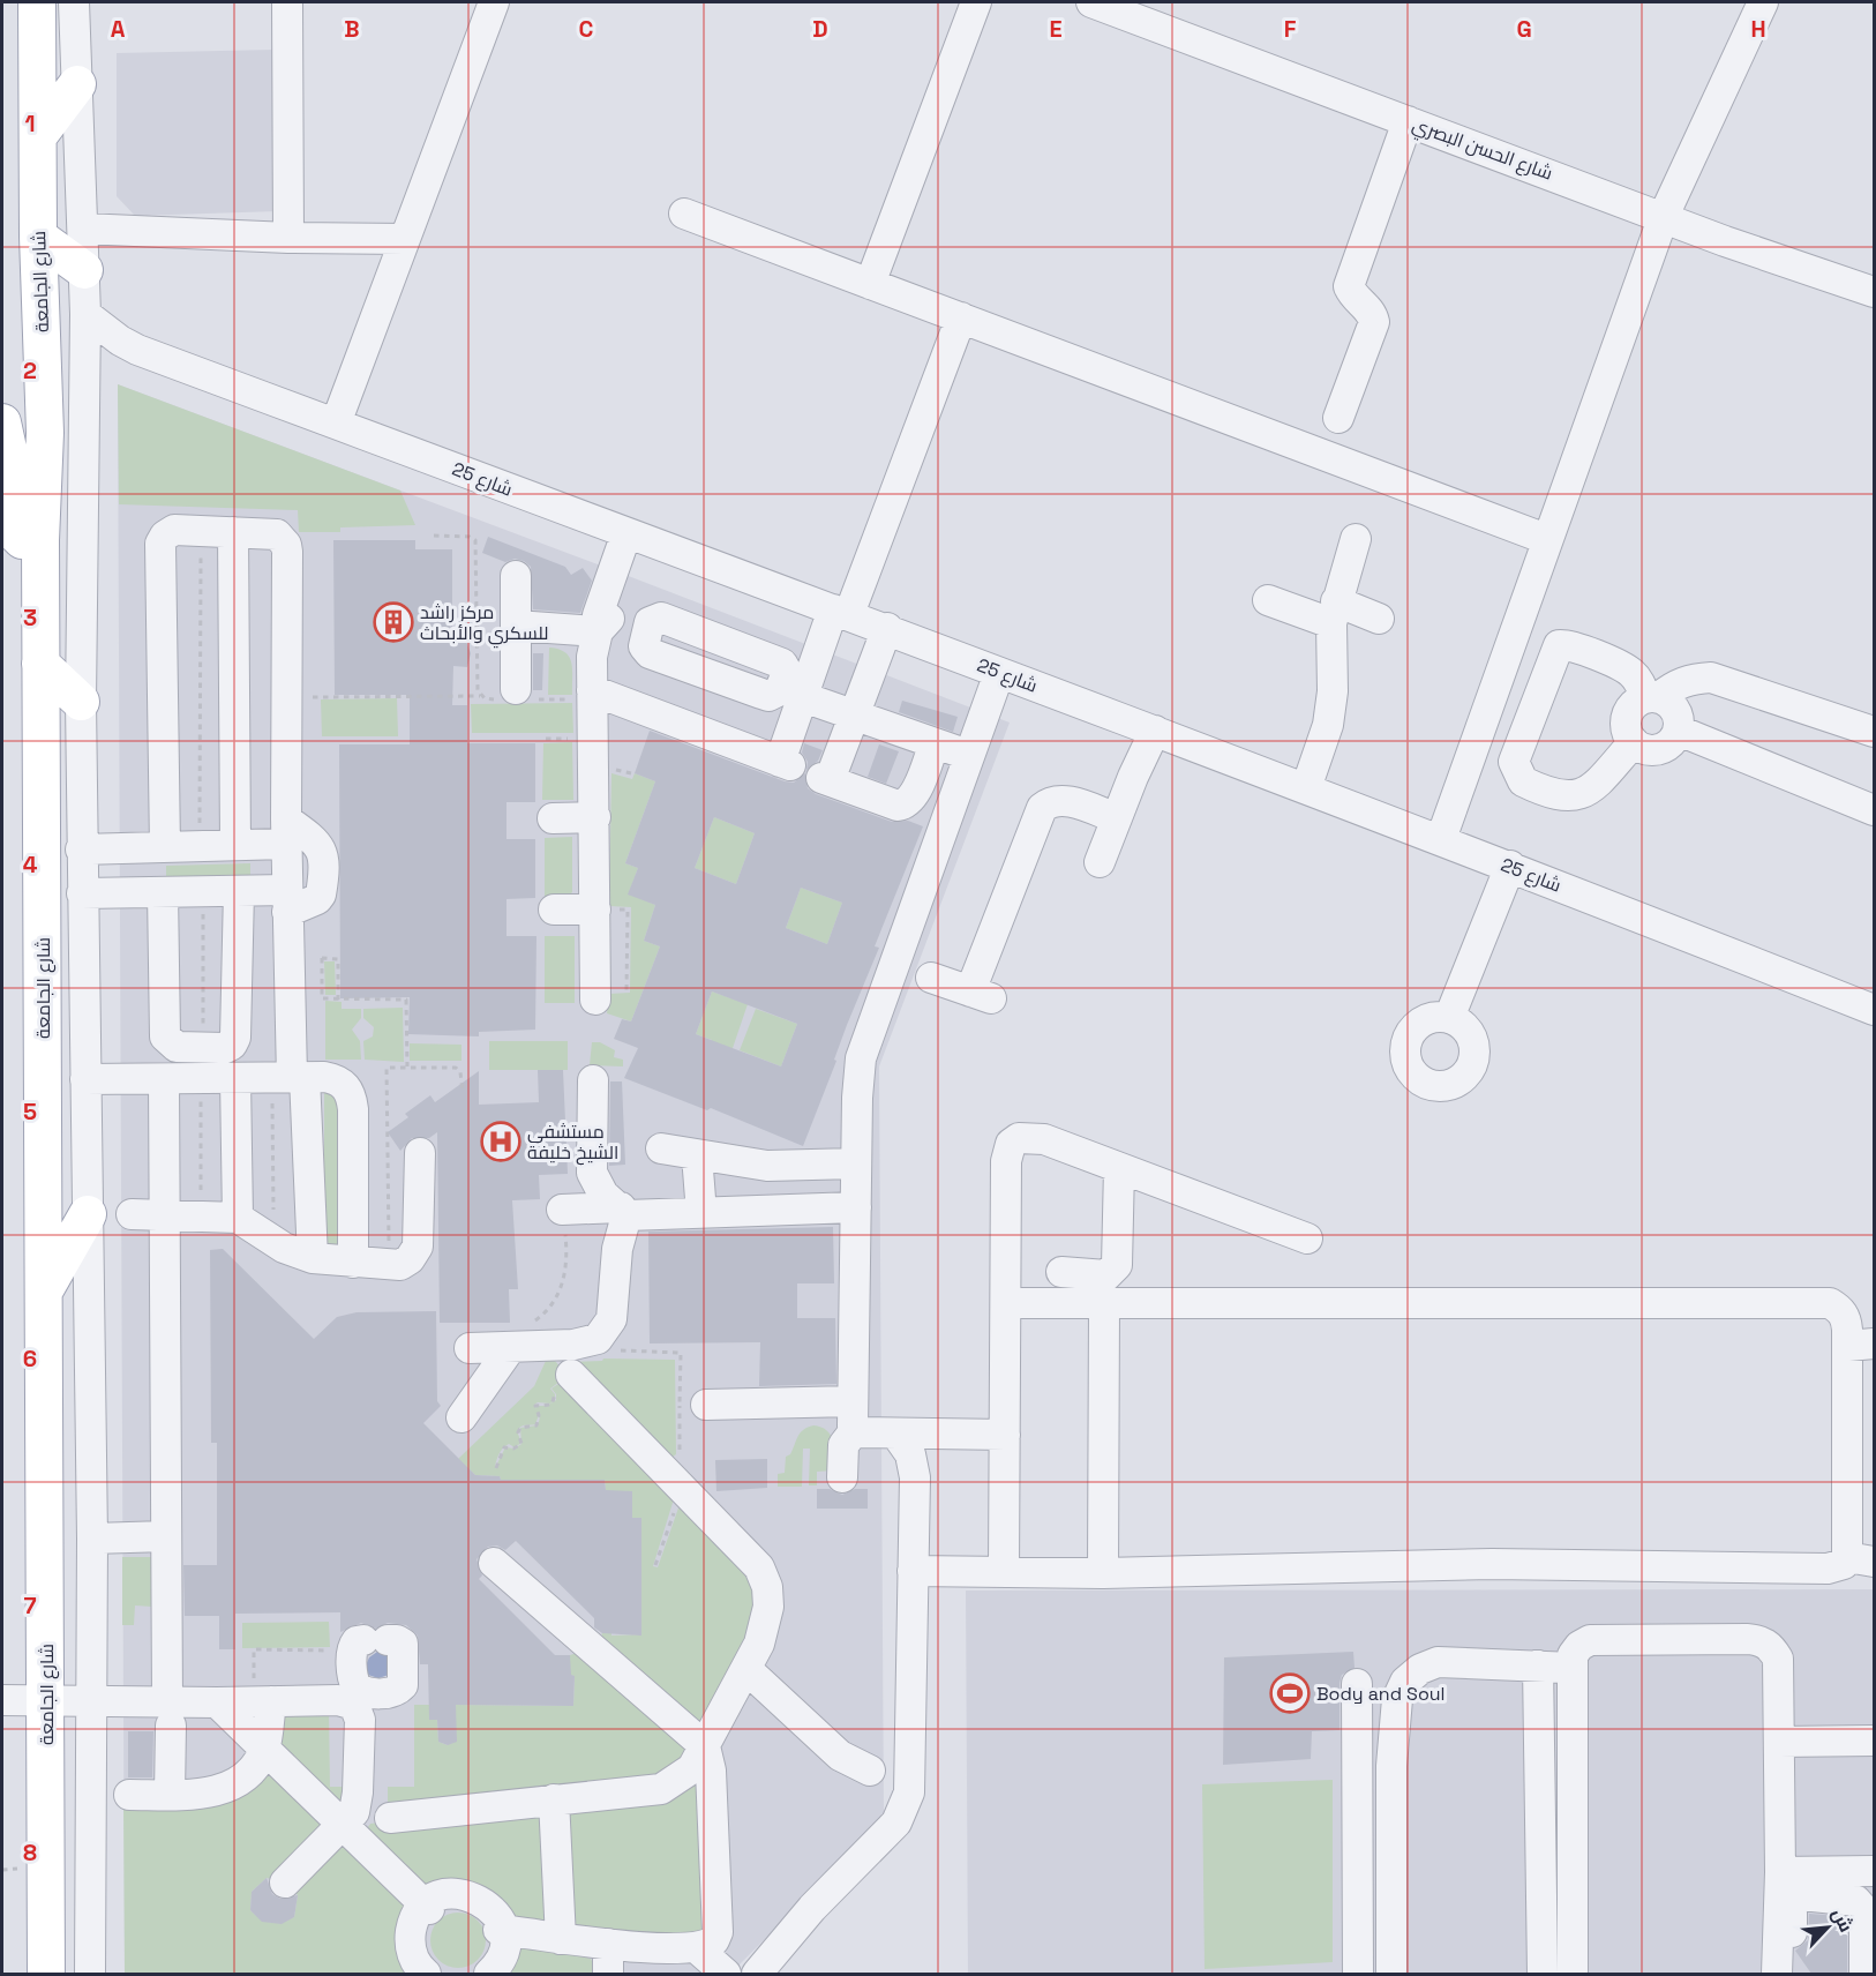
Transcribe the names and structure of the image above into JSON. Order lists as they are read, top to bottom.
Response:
{
  "streets": {
    "main road": ["شارع الجامعة"],
    "street": ["شارع الحسن البصري", "شارع 25"]
  },
  "places": {
    "building": ["مركز راشد للسكري والأبحاث"],
    "hospital": ["مستشفى الشيخ خليفة"],
    "sports": ["Body and Soul"]
  },
  "north": "top right",
  "grid": {
    "columns": [
      "A",
      "B",
      "C",
      "D",
      "E",
      "F",
      "G",
      "H"
    ],
    "rows": [
      "1",
      "2",
      "3",
      "4",
      "5",
      "6",
      "7",
      "8"
    ]
  }
}
